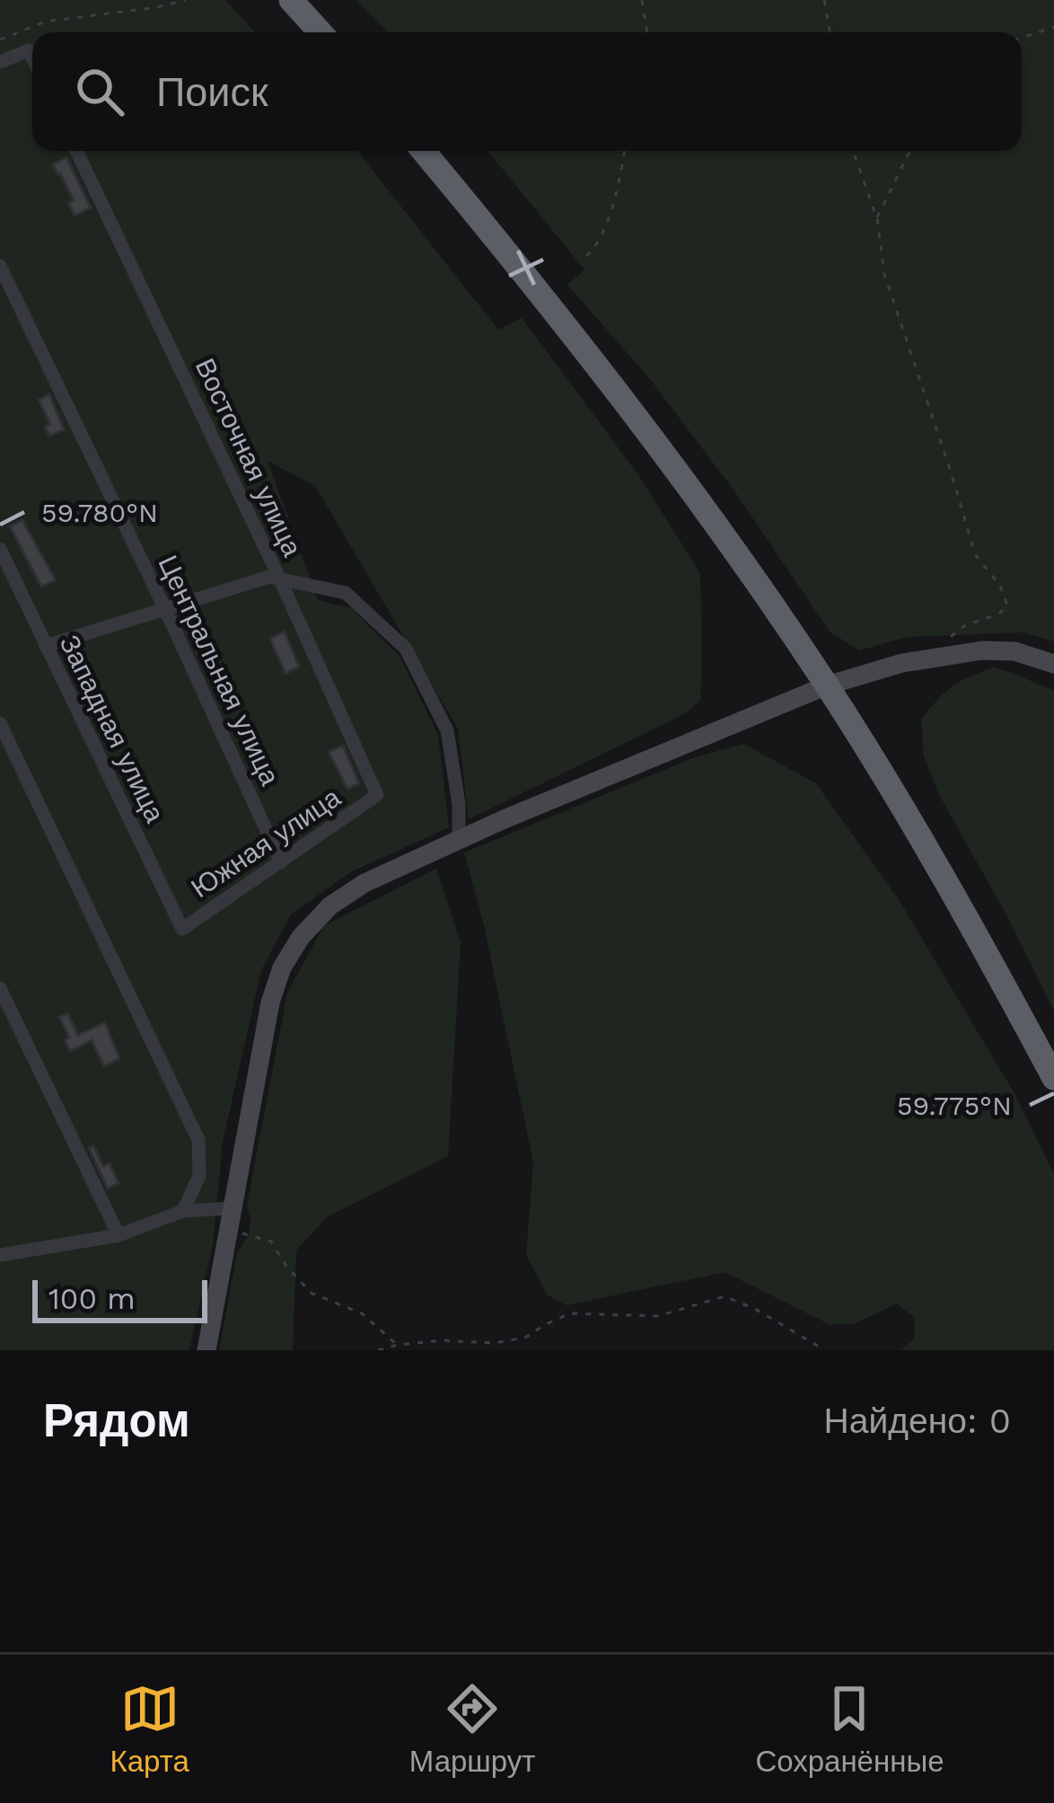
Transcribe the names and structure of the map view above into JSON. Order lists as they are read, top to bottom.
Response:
{
  "streets": {
    "street": [
      "Восточная улица",
      "Центральная улица",
      "Западная улица",
      "Южная улица"
    ]
  },
  "crossings": [
    ["Восточная улица", "Южная улица"],
    ["Центральная улица", "Южная улица"],
    ["Западная улица", "Южная улица"]
  ],
  "scale_bar": "100 m",
  "page": {
    "search": "Поиск",
    "scale": "100 m",
    "heading": ["Рядом", "Найдено: 0"],
    "nav": ["Карта", "Маршрут", "Сохранённые"]
  },
  "coordinates": ["59.780°N", "59.775°N"]
}
